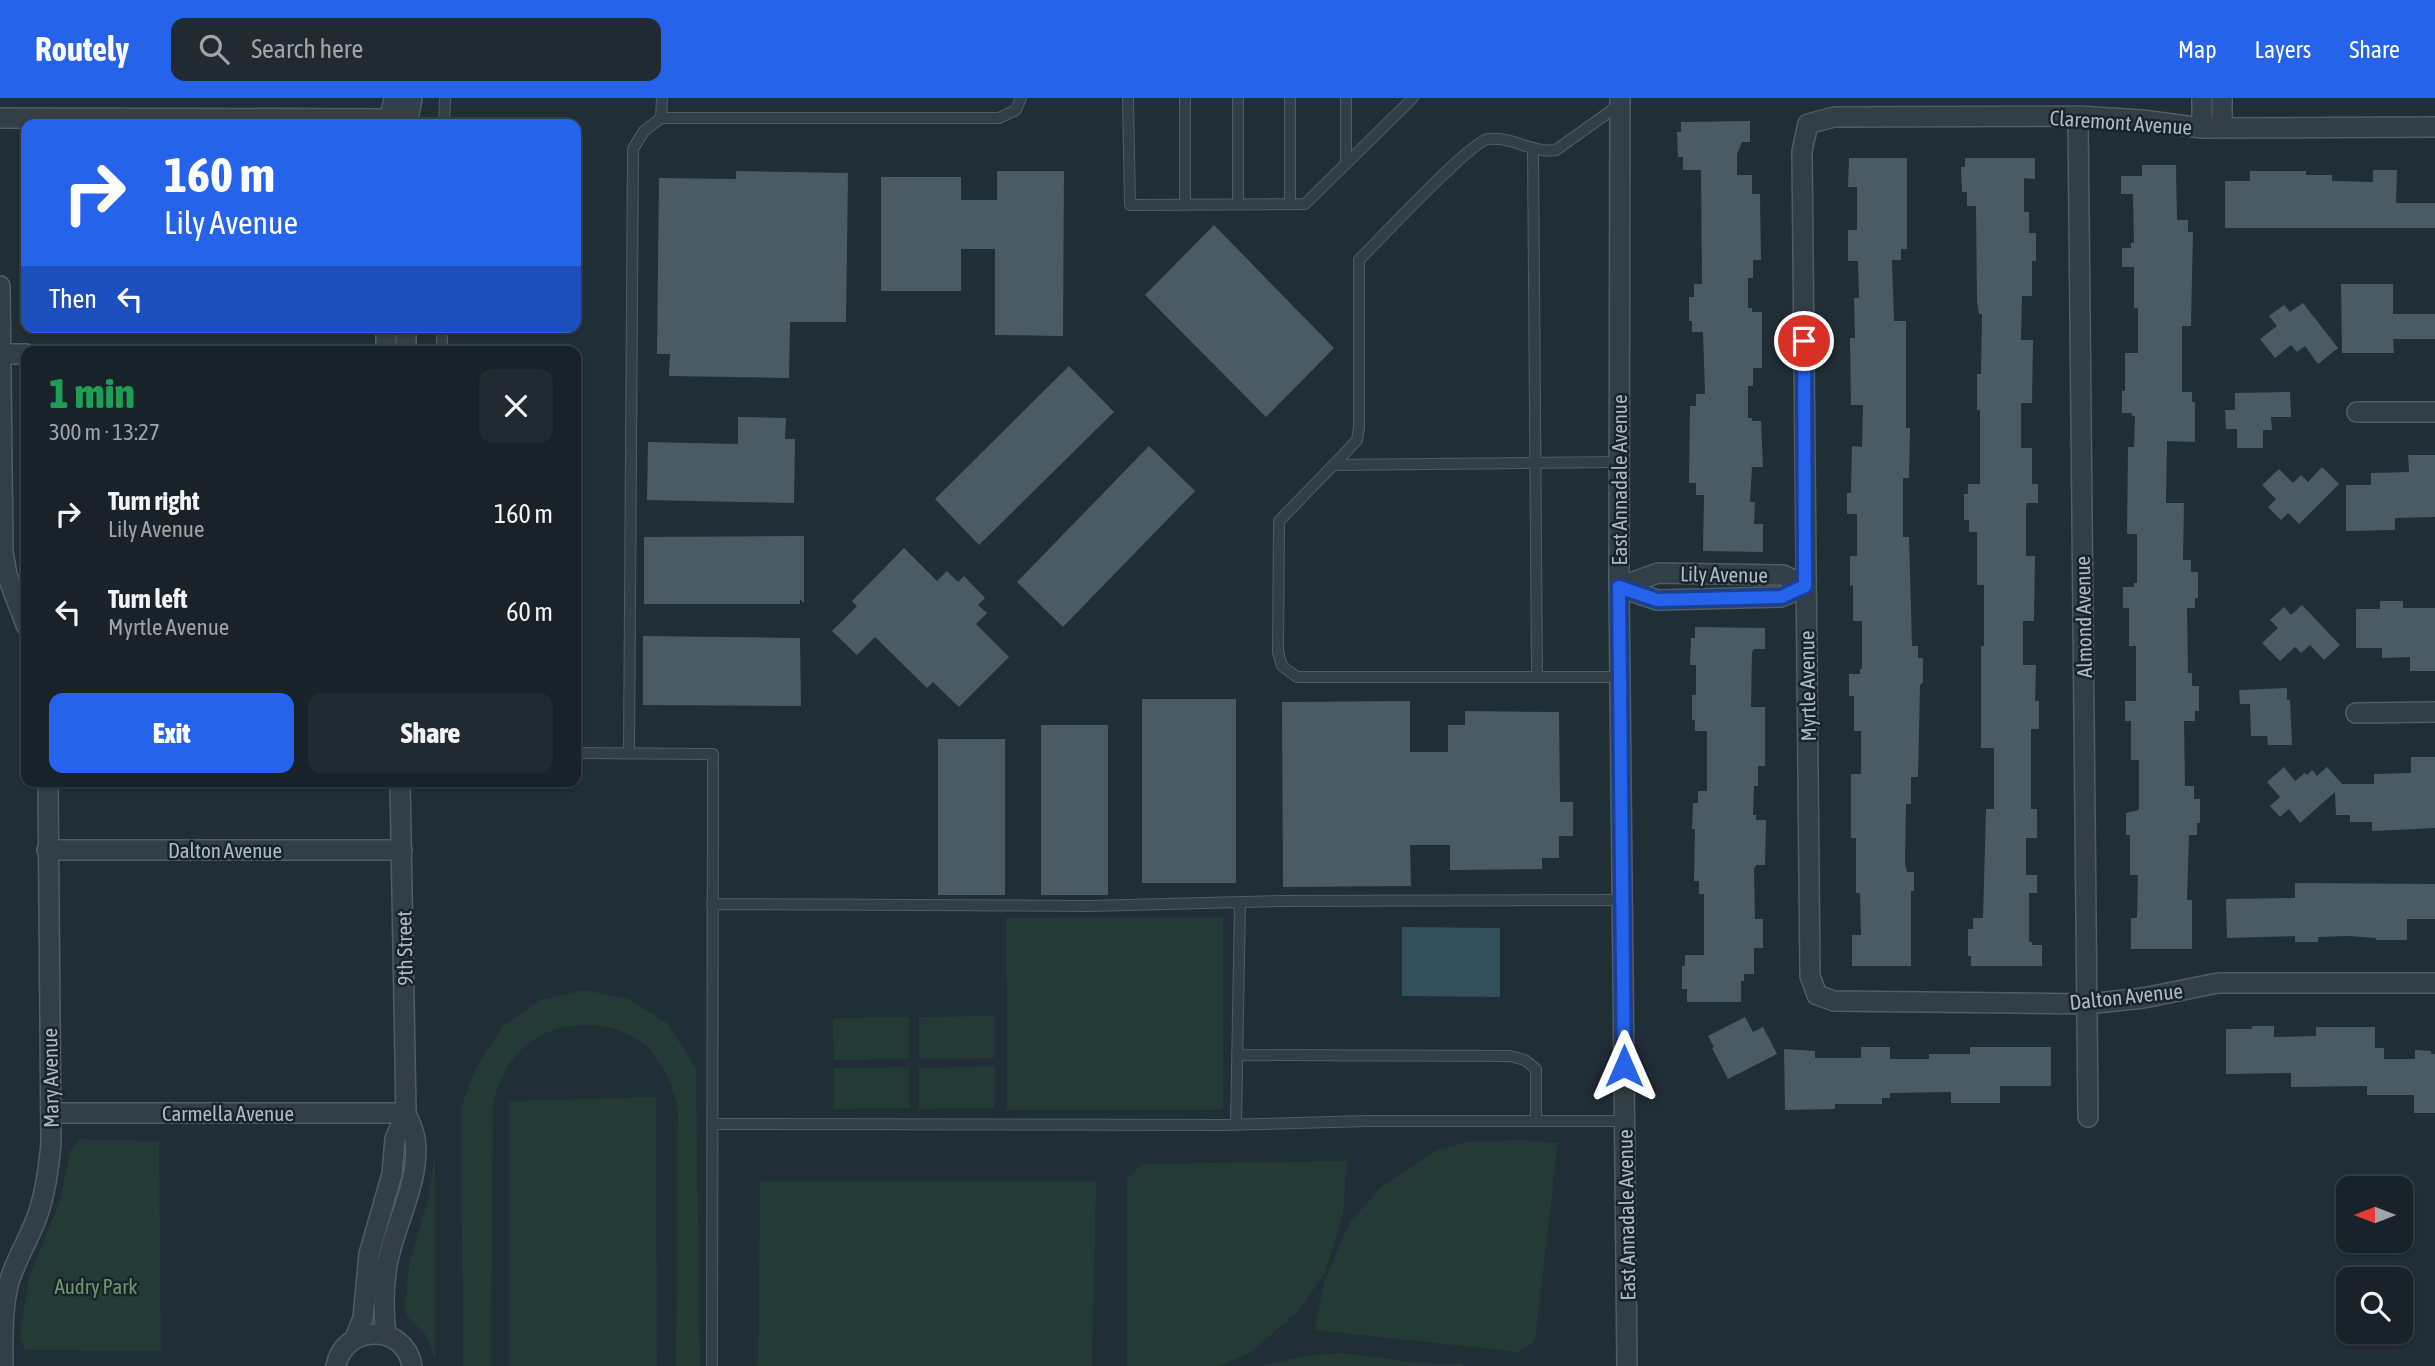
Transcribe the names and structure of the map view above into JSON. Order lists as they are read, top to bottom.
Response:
{
  "streets": {
    "street": [
      "Claremont Avenue",
      "East Annadale Avenue",
      "Lily Avenue",
      "Almond Avenue",
      "Myrtle Avenue",
      "Dalton Avenue",
      "9th Street",
      "Mary Avenue",
      "Carmella Avenue"
    ]
  },
  "crossings": [
    ["Claremont Avenue", "Almond Avenue"],
    ["Claremont Avenue", "Myrtle Avenue"],
    ["East Annadale Avenue", "Lily Avenue"],
    ["Lily Avenue", "Myrtle Avenue"],
    ["Almond Avenue", "Dalton Avenue"],
    ["Myrtle Avenue", "Dalton Avenue"],
    ["Dalton Avenue", "9th Street"],
    ["Dalton Avenue", "Mary Avenue"],
    ["9th Street", "Carmella Avenue"],
    ["Mary Avenue", "Carmella Avenue"]
  ],
  "parks": ["Audry Park"],
  "north": "left",
  "page": {
    "header": "Routely",
    "search": "Search here",
    "nav": ["Map", "Layers", "Share"],
    "turn": ["160 m", "Lily Avenue"],
    "then": "Then",
    "heading": ["1 min", "300 m · 13:27"],
    "list": [
      {
        "name": "Turn right",
        "note": "Lily Avenue",
        "value": "160 m"
      },
      {
        "name": "Turn left",
        "note": "Myrtle Avenue",
        "value": "60 m"
      }
    ],
    "buttons": ["Exit", "Share"]
  }
}
